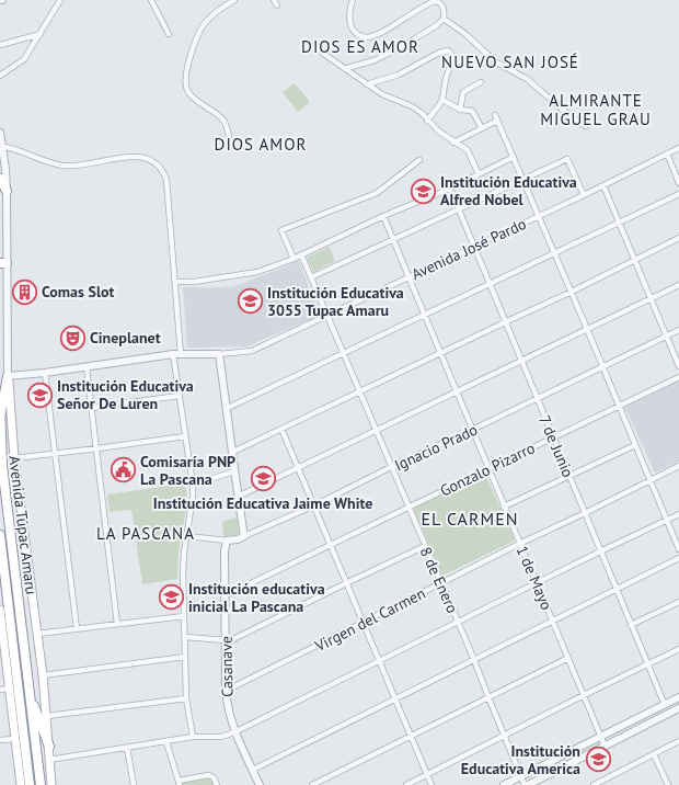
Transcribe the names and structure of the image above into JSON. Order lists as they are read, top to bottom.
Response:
{
  "streets": {
    "highway": ["Avenida Túpac Amaru"],
    "street": [
      "Avenida José Pardo",
      "7 de Junio",
      "Ignacio Prado",
      "Gonzalo Pizarro",
      "1 de Mayo",
      "8 de Enero",
      "Virgen del Carmen",
      "Casanave"
    ]
  },
  "crossings": [
    ["Avenida José Pardo", "7 de Junio"],
    ["Avenida José Pardo", "Avenida Túpac Amaru"],
    ["Avenida José Pardo", "1 de Mayo"],
    ["Avenida José Pardo", "8 de Enero"],
    ["7 de Junio", "Ignacio Prado"],
    ["7 de Junio", "Gonzalo Pizarro"],
    ["7 de Junio", "Virgen del Carmen"],
    ["Ignacio Prado", "1 de Mayo"],
    ["Ignacio Prado", "8 de Enero"],
    ["Ignacio Prado", "Casanave"],
    ["Gonzalo Pizarro", "1 de Mayo"],
    ["Gonzalo Pizarro", "8 de Enero"],
    ["Gonzalo Pizarro", "Casanave"],
    ["1 de Mayo", "Virgen del Carmen"],
    ["8 de Enero", "Virgen del Carmen"],
    ["Virgen del Carmen", "Casanave"]
  ],
  "districts": [
    "DIOS ES AMOR",
    "NUEVO SAN JOSÉ",
    "ALMIRANTE MIGUEL GRAU",
    "DIOS AMOR",
    "EL CARMEN",
    "LA PASCANA"
  ],
  "places": {
    "school or university": [
      "Institución Educativa Alfred Nobel",
      "Institución Educativa 3055 Tupac Amaru",
      "Institución Educativa Señor De Luren",
      "Institución Educativa Jaime White",
      "Institución educativa inicial La Pascana",
      "Institución Educativa America"
    ],
    "building": ["Comas Slot"],
    "theatre": ["Cineplanet"],
    "public building": ["Comisaría PNP La Pascana"]
  }
}
